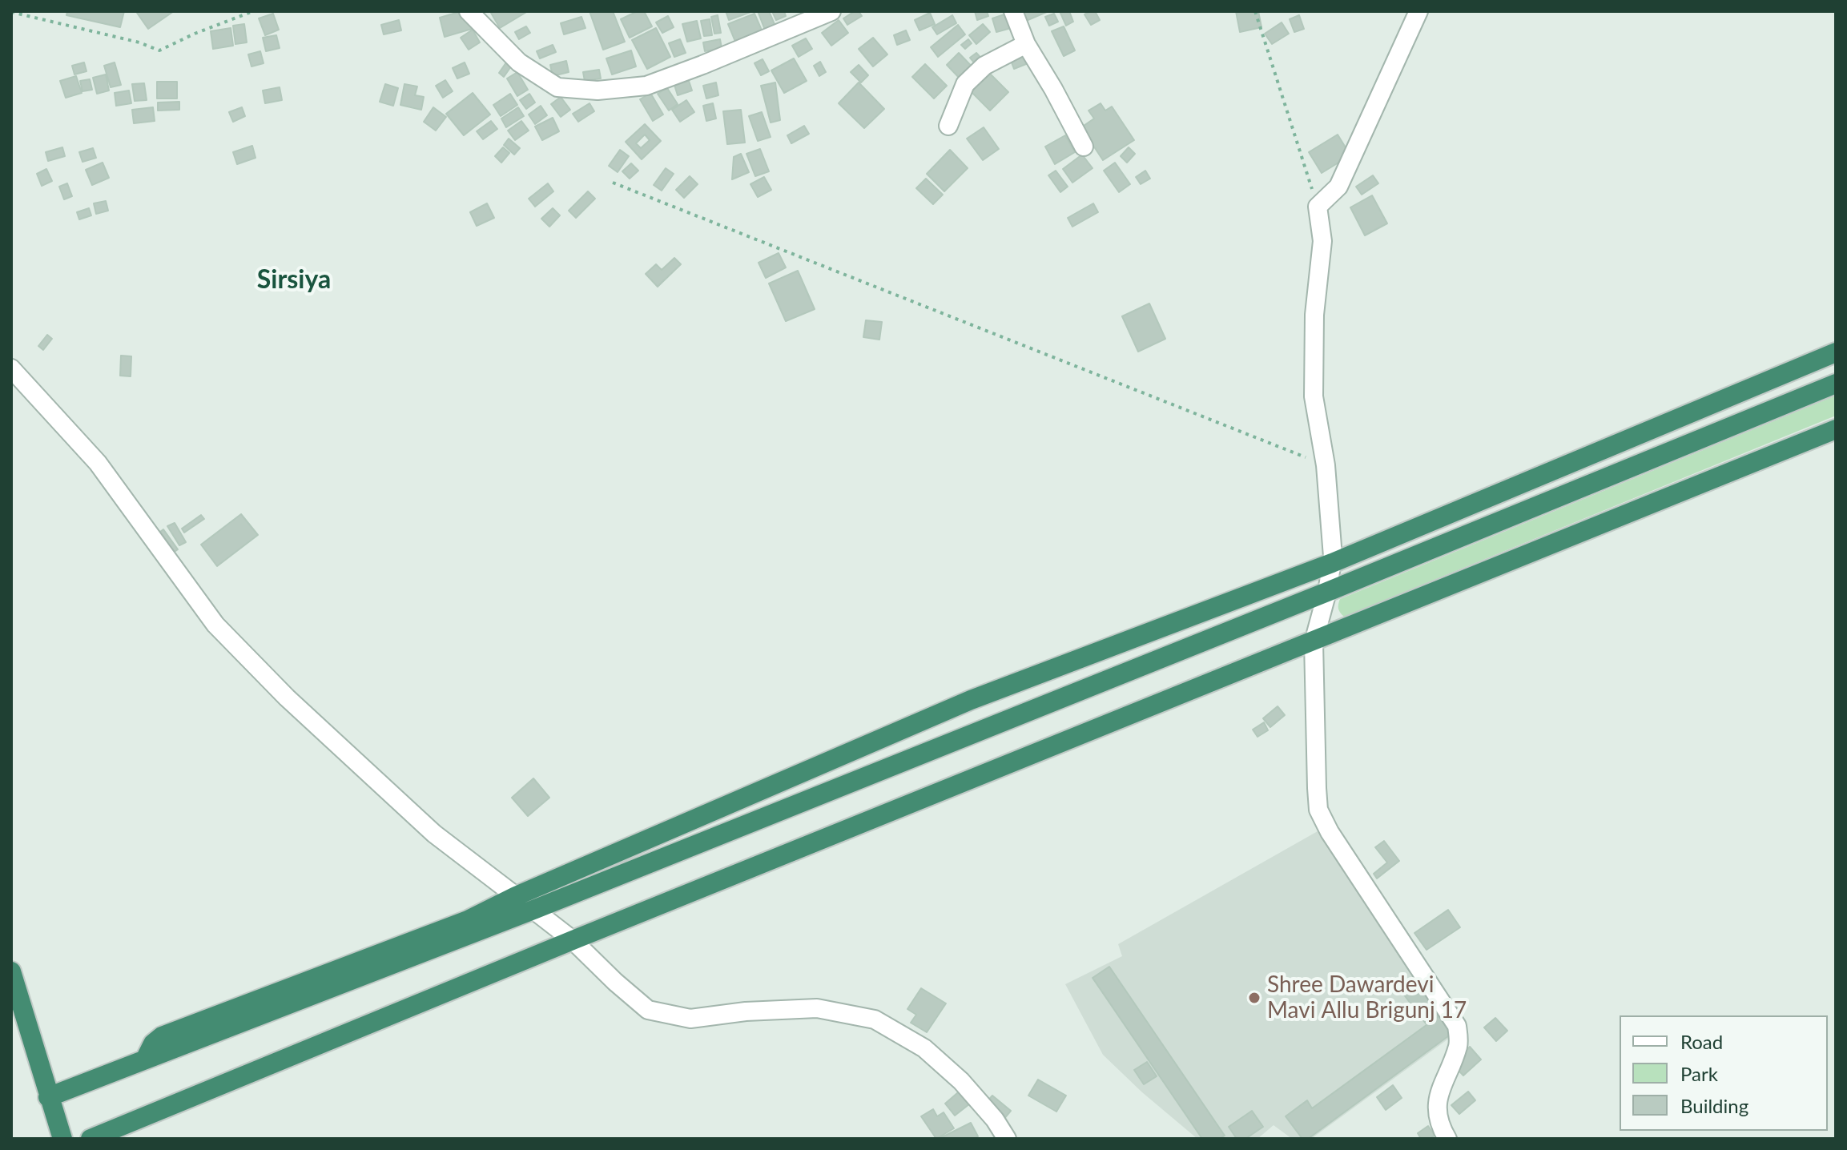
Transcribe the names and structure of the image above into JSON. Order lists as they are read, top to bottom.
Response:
{
  "districts": ["Sirsiya"],
  "places": ["Shree Dawardevi Mavi Allu Brigunj 17"],
  "legend": ["Road", "Park", "Building"]
}
